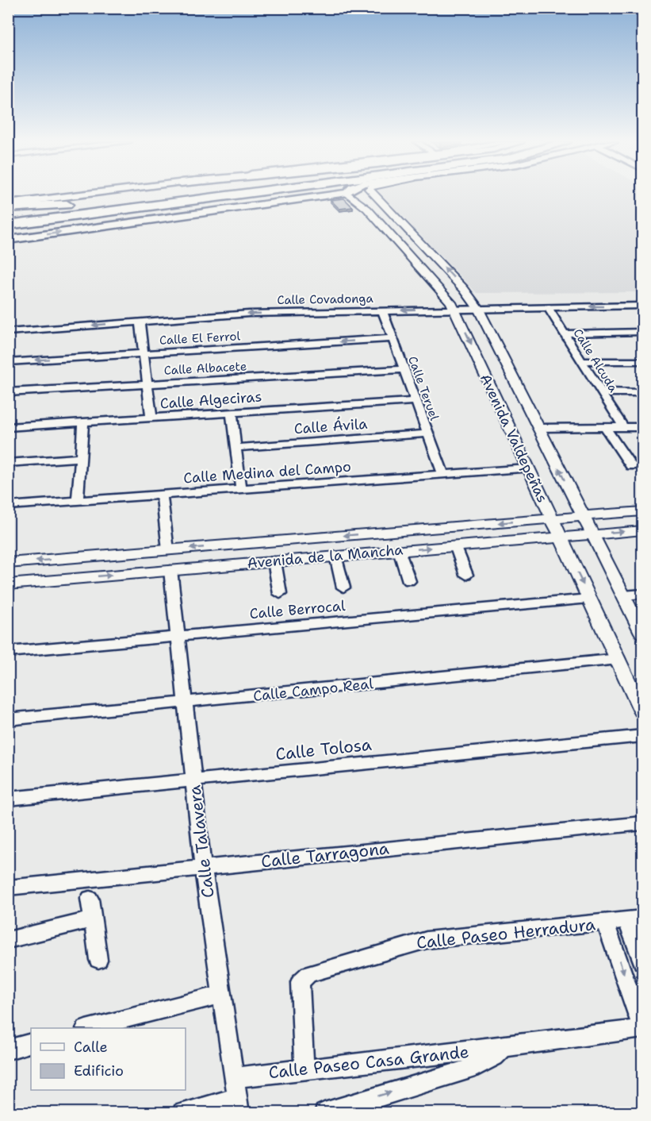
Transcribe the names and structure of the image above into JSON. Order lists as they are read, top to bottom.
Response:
{
  "streets": {
    "street": [
      "Calle Covadonga",
      "Calle El Ferrol",
      "Calle Alcuda",
      "Calle Albacete",
      "Calle Teruel",
      "Calle Algeciras",
      "Calle Ávila",
      "Avenida Valdepeñas",
      "Calle Medina del Campo",
      "Avenida de la Mancha",
      "Calle Berrocal",
      "Calle Campo Real",
      "Calle Tolosa",
      "Calle Talavera",
      "Calle Tarragona",
      "Calle Paseo Herradura",
      "Calle Paseo Casa Grande"
    ]
  },
  "crossings": [
    ["Calle Covadonga", "Calle Alcuda"],
    ["Calle Covadonga", "Calle Teruel"],
    ["Calle Covadonga", "Avenida Valdepeñas"],
    ["Calle El Ferrol", "Calle Teruel"],
    ["Calle Albacete", "Calle Teruel"],
    ["Calle Teruel", "Calle Algeciras"],
    ["Calle Teruel", "Calle Ávila"],
    ["Calle Teruel", "Calle Medina del Campo"],
    ["Avenida Valdepeñas", "Calle Medina del Campo"],
    ["Avenida Valdepeñas", "Avenida de la Mancha"],
    ["Avenida Valdepeñas", "Calle Berrocal"],
    ["Avenida Valdepeñas", "Calle Campo Real"],
    ["Avenida de la Mancha", "Calle Talavera"],
    ["Calle Berrocal", "Calle Talavera"],
    ["Calle Campo Real", "Calle Talavera"],
    ["Calle Tolosa", "Calle Talavera"],
    ["Calle Talavera", "Calle Tarragona"],
    ["Calle Talavera", "Calle Paseo Casa Grande"],
    ["Calle Paseo Herradura", "Calle Paseo Casa Grande"]
  ],
  "one_way": ["Calle El Ferrol"],
  "legend": ["Calle", "Edificio"]
}
